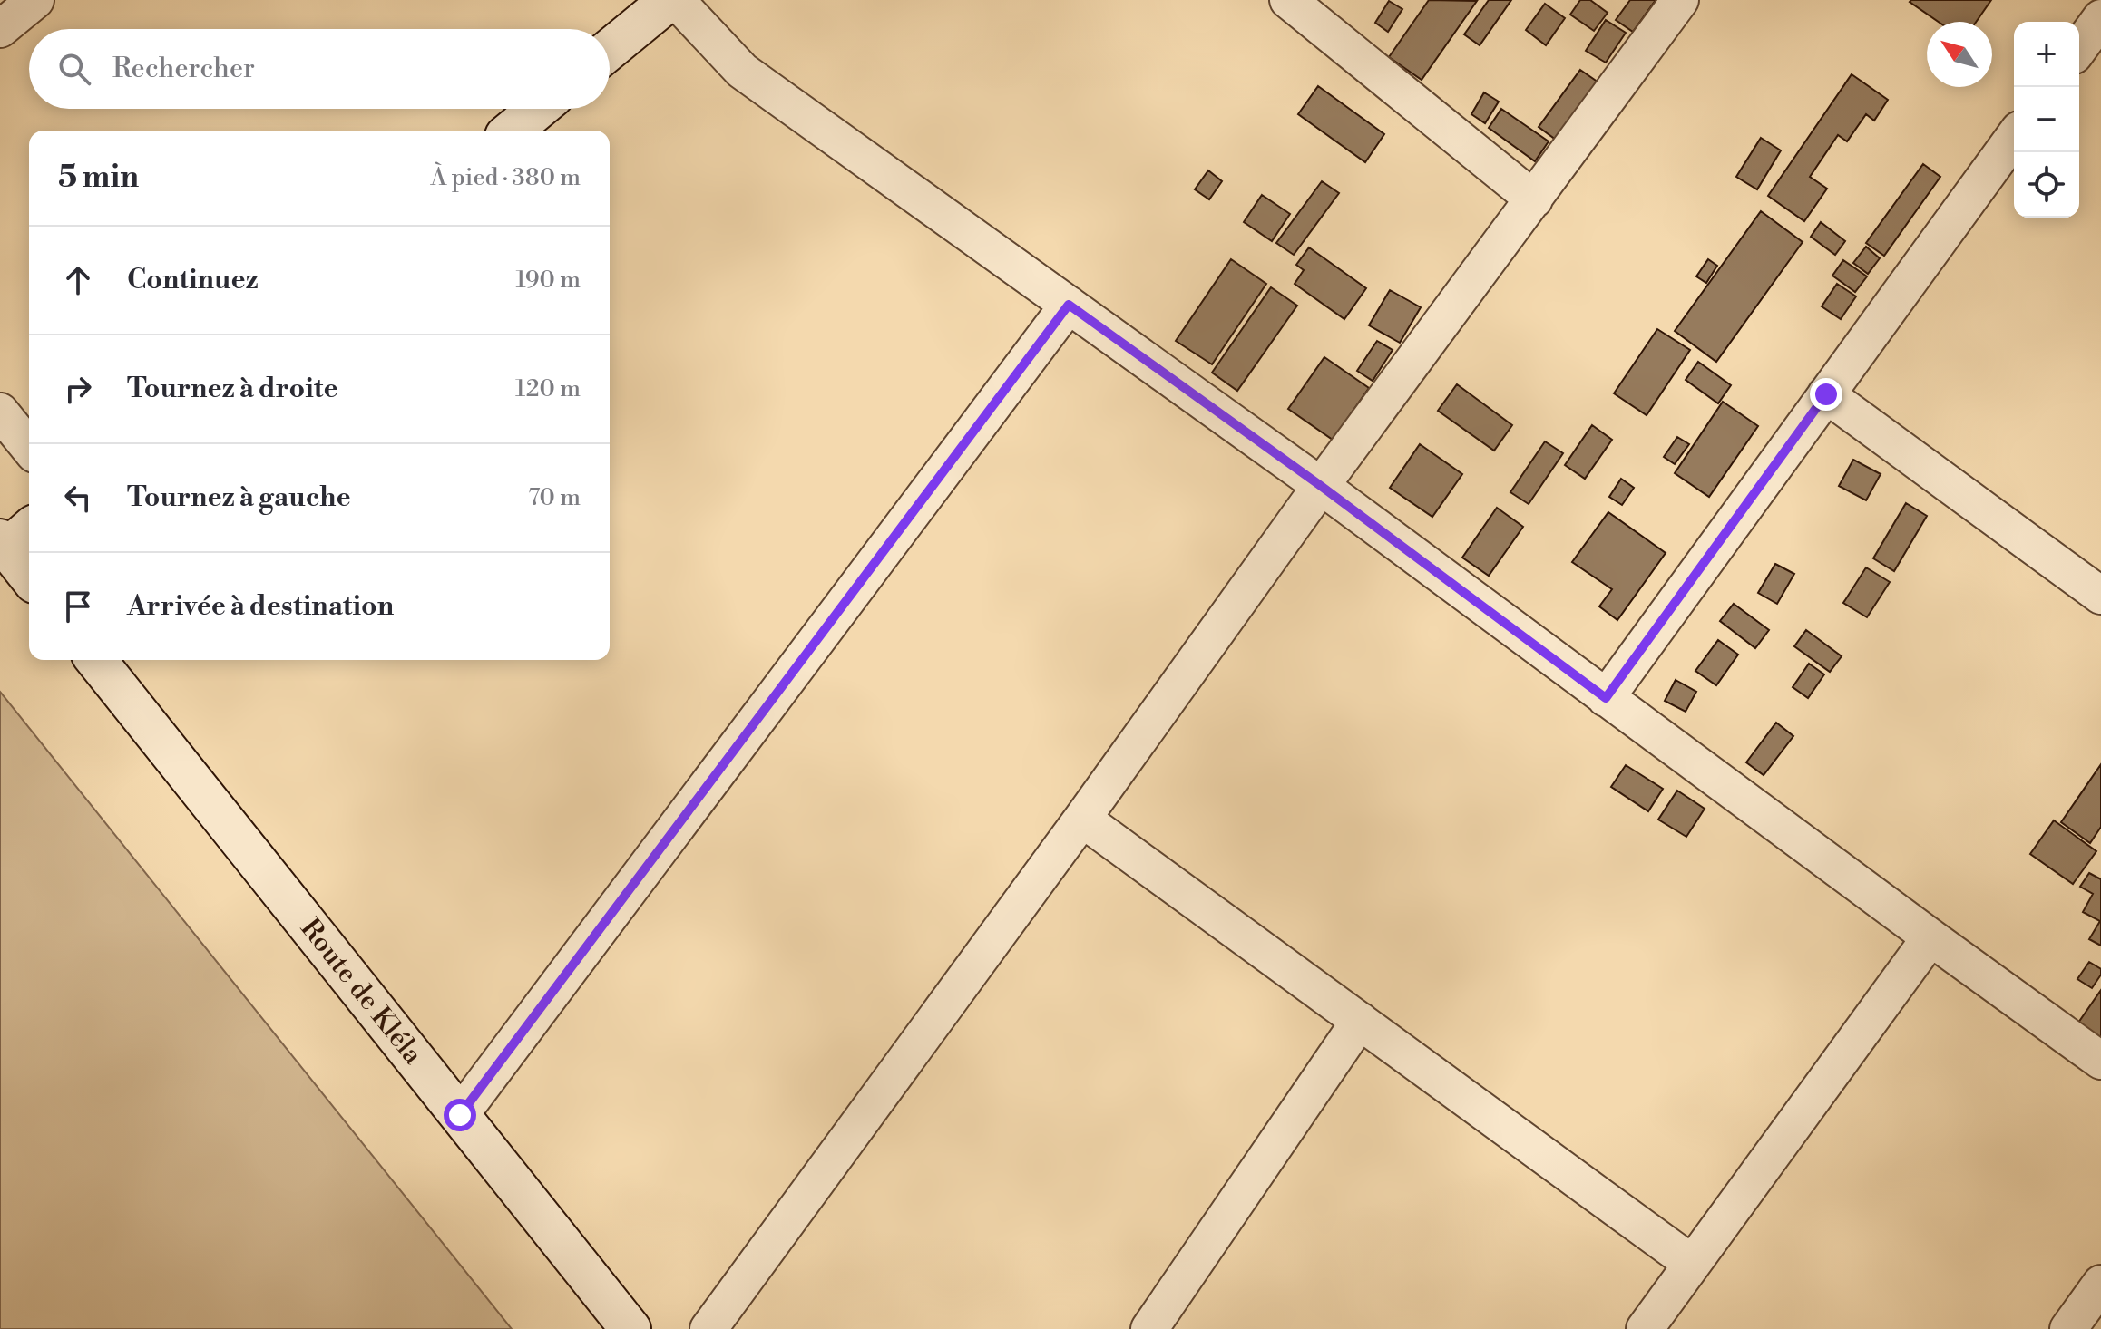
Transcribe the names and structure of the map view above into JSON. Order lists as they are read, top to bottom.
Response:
{
  "streets": {
    "main road": ["Route de Kléla"]
  },
  "north": "top left",
  "page": {
    "map_buttons": ["+", "−"],
    "search": "Rechercher",
    "heading": ["5 min", "À pied · 380 m"],
    "list": [
      ["Continuez", "190 m"],
      ["Tournez à droite", "120 m"],
      ["Tournez à gauche", "70 m"],
      "Arrivée à destination"
    ]
  }
}
